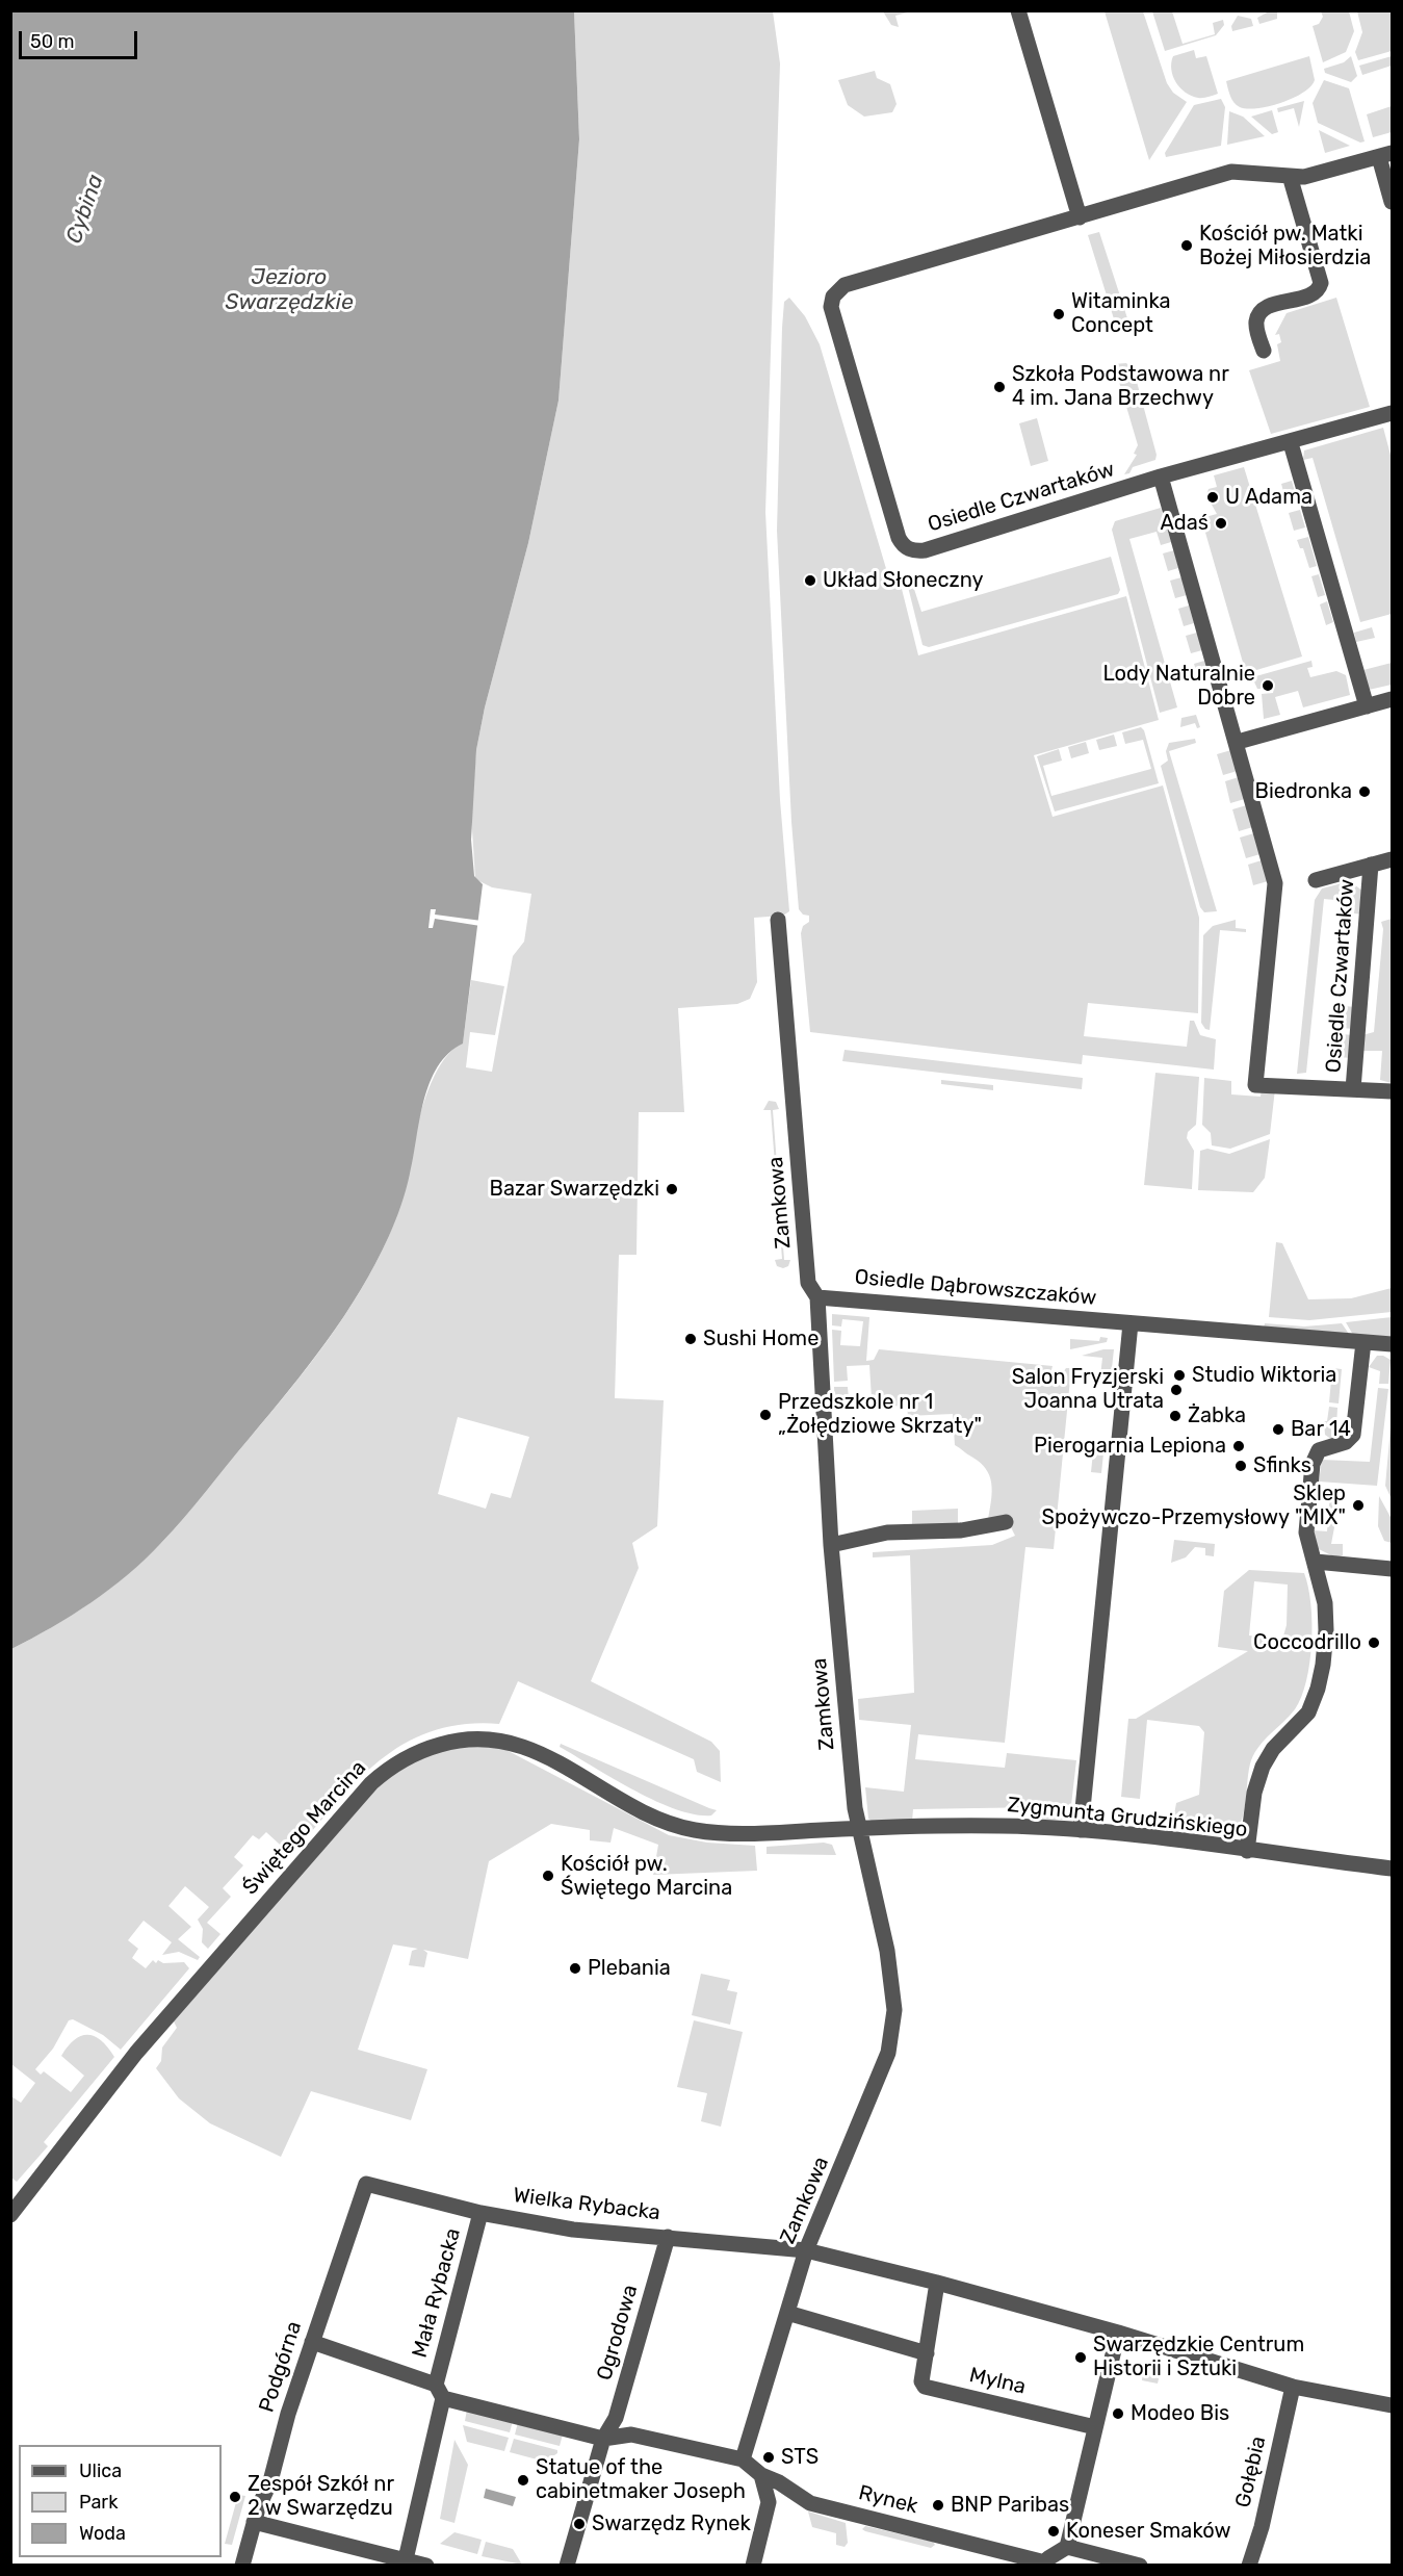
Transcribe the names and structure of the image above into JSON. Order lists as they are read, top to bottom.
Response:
{
  "streets": {
    "street": [
      "Osiedle Czwartaków",
      "Zamkowa",
      "Osiedle Dąbrowszczaków",
      "Zygmunta Grudzińskiego",
      "Świętego Marcina",
      "Wielka Rybacka",
      "Mała Rybacka",
      "Ogrodowa",
      "Podgórna",
      "Mylna",
      "Gołębia",
      "Rynek"
    ]
  },
  "crossings": [
    ["Zamkowa", "Osiedle Dąbrowszczaków"],
    ["Zamkowa", "Zygmunta Grudzińskiego"],
    ["Zamkowa", "Świętego Marcina"],
    ["Zamkowa", "Wielka Rybacka"],
    ["Zamkowa", "Rynek"],
    ["Zygmunta Grudzińskiego", "Świętego Marcina"],
    ["Wielka Rybacka", "Mała Rybacka"],
    ["Wielka Rybacka", "Ogrodowa"],
    ["Wielka Rybacka", "Podgórna"],
    ["Wielka Rybacka", "Gołębia"]
  ],
  "water": ["Cybina", "Jezioro Swarzędzkie"],
  "places": [
    "Kościół pw. Matki Bożej Miłosierdzia",
    "Witaminka Concept",
    "Szkoła Podstawowa nr 4 im. Jana Brzechwy",
    "U Adama",
    "Adaś",
    "Układ Słoneczny",
    "Lody Naturalnie Dobre",
    "Biedronka",
    "Bazar Swarzędzki",
    "Sushi Home",
    "Studio Wiktoria",
    "Salon Fryzjerski Joanna Utrata",
    "Przedszkole nr 1 „Żołędziowe Skrzaty\"",
    "Żabka",
    "Bar 14",
    "Pierogarnia Lepiona",
    "Sfinks",
    "Sklep Spożywczo-Przemysłowy \"MIX\"",
    "Coccodrillo",
    "Kościół pw. Świętego Marcina",
    "Plebania",
    "Swarzędzkie Centrum Historii i Sztuki",
    "Modeo Bis",
    "STS",
    "Statue of the cabinetmaker Joseph",
    "Zespół Szkół nr 2 w Swarzędzu",
    "BNP Paribas",
    "Swarzędz Rynek",
    "Koneser Smaków"
  ],
  "legend": ["Ulica", "Park", "Woda"],
  "scale_bar": "50 m"
}
